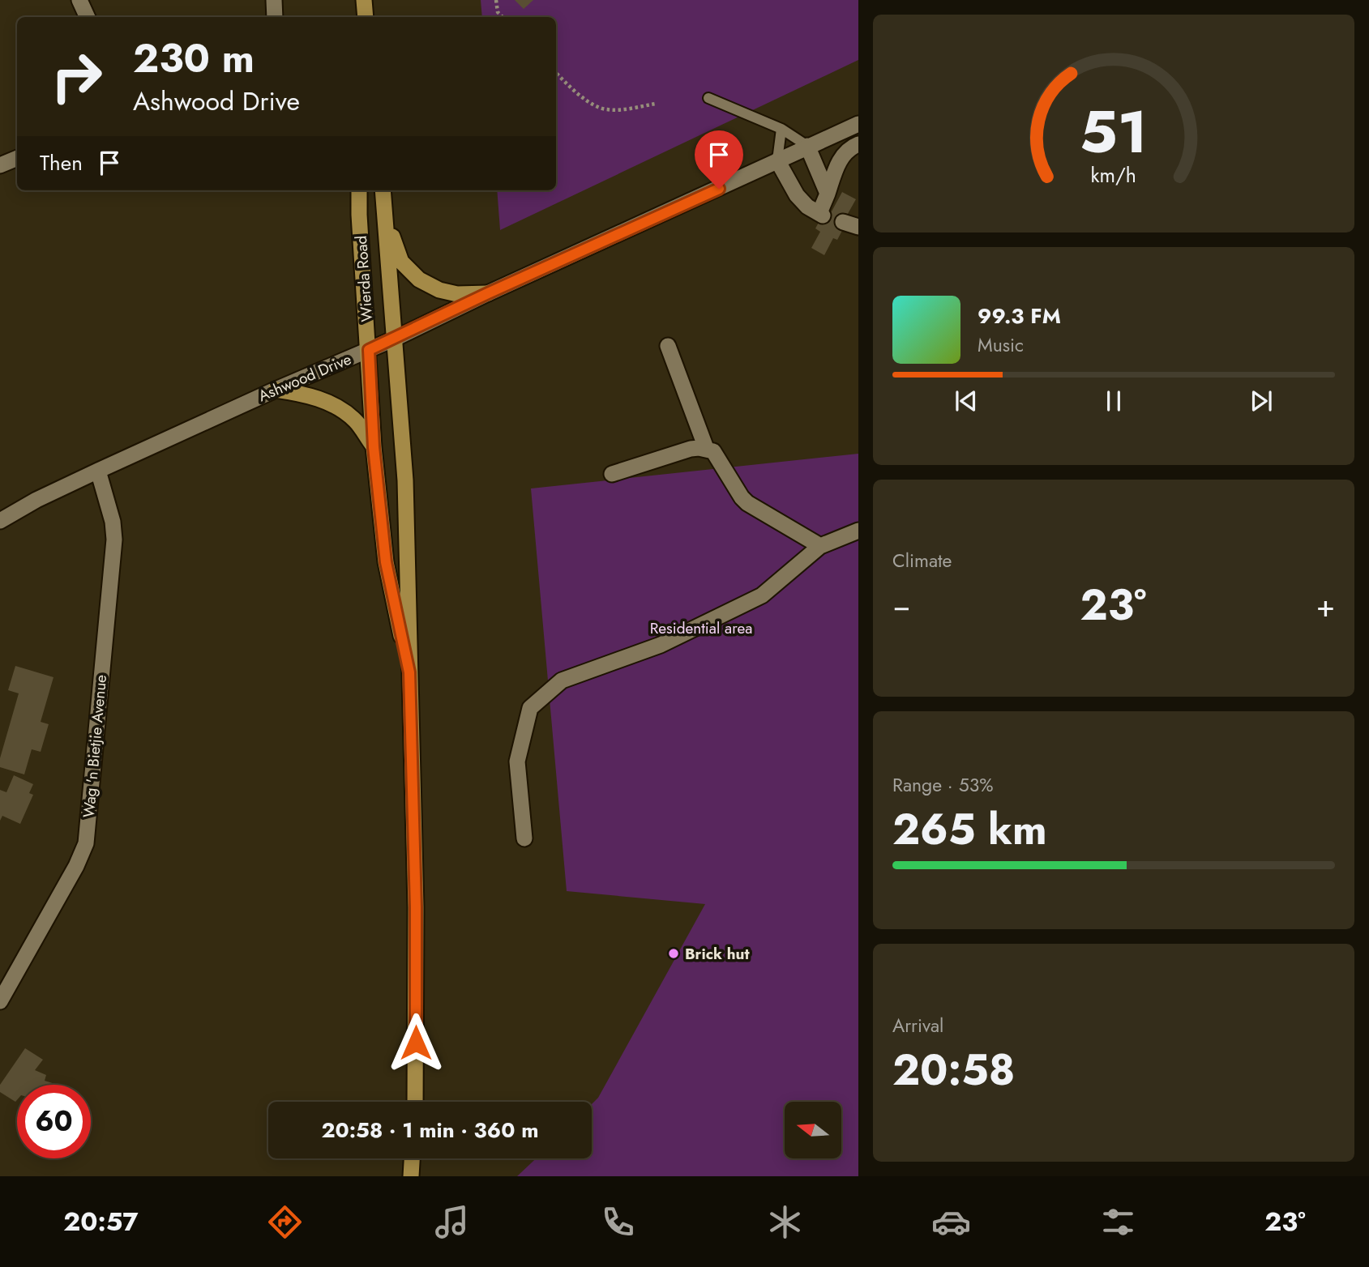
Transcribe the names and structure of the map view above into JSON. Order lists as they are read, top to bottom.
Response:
{
  "streets": {
    "main road": ["Wierda Road"],
    "street": ["Ashwood Drive", "Wag 'n Bietjie Avenue"]
  },
  "crossings": [
    ["Wierda Road", "Ashwood Drive"],
    ["Ashwood Drive", "Wag 'n Bietjie Avenue"]
  ],
  "parks": ["Residential area"],
  "places": ["Brick hut"],
  "north": "left",
  "page": {
    "turn": ["230 m", "Ashwood Drive"],
    "then": "Then",
    "song": ["99.3 FM", "Music"],
    "tile": [
      "Climate",
      ["Range · 53%", "265 km"],
      ["Arrival", "20:58"]
    ],
    "heat": ["−", "23°", "+"],
    "limit": "60",
    "trip": "20:58 · 1 min · 360 m",
    "tabs": ["20:57", "23°"],
    "gauge": ["51", "km/h"]
  }
}
